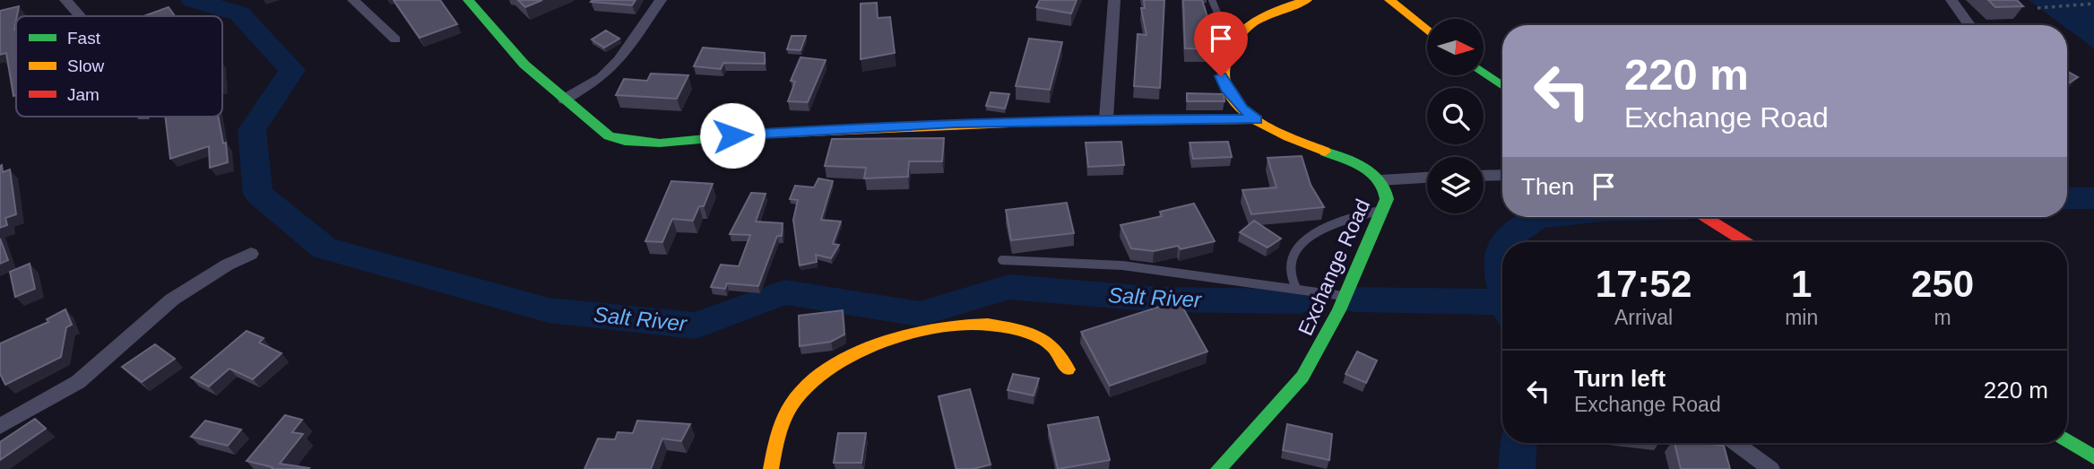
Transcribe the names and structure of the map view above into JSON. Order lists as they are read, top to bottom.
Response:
{
  "streets": {
    "street": ["Exchange Road"]
  },
  "water": ["Salt River"],
  "legend": ["Fast", "Slow", "Jam"],
  "north": "right",
  "page": {
    "turn": ["220 m", "Exchange Road"],
    "then": "Then",
    "eta": [
      "17:52",
      "Arrival",
      "1",
      "min",
      "250",
      "m"
    ],
    "list": [
      {
        "name": "Turn left",
        "note": "Exchange Road",
        "value": "220 m"
      }
    ]
  }
}
